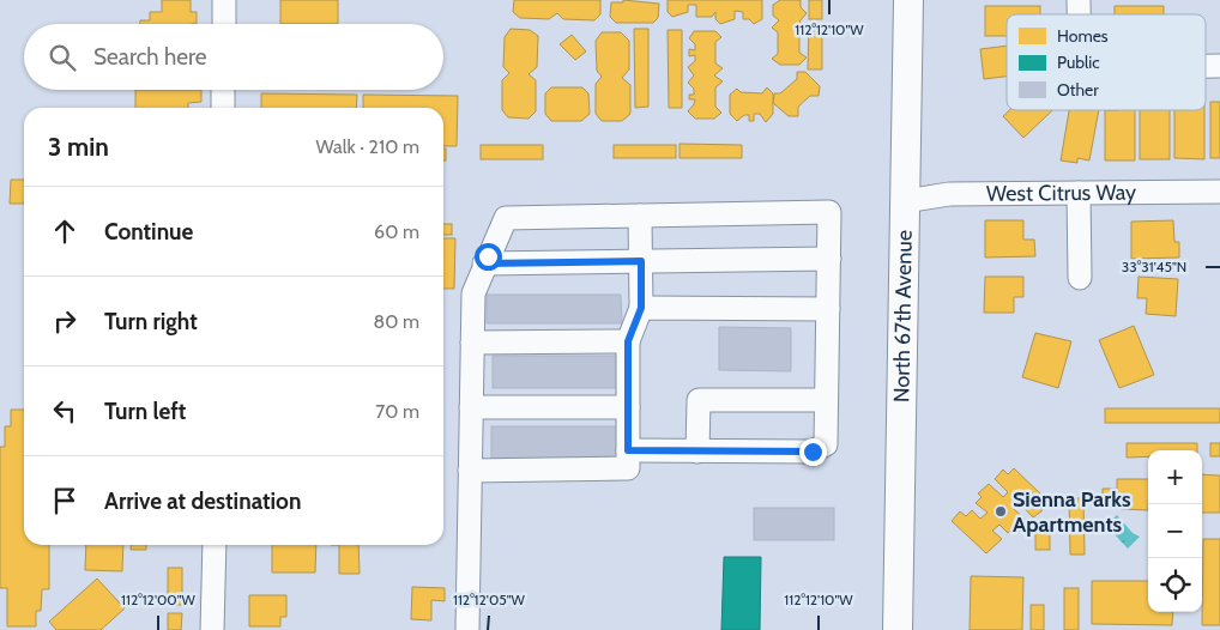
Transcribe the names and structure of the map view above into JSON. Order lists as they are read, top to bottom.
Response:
{
  "streets": {
    "main road": ["North 67th Avenue"],
    "street": ["West Citrus Way"]
  },
  "crossings": [
    ["West Citrus Way", "North 67th Avenue"]
  ],
  "places": ["Sienna Parks Apartments"],
  "legend": ["Homes", "Public", "Other"],
  "page": {
    "search": "Search here",
    "heading": ["3 min", "Walk · 210 m"],
    "list": [
      ["Continue", "60 m"],
      ["Turn right", "80 m"],
      ["Turn left", "70 m"],
      "Arrive at destination"
    ],
    "map_buttons": ["+", "−"]
  },
  "coordinates": [
    "112°12'10\"W",
    "33°31'45\"N",
    "112°12'00\"W",
    "112°12'05\"W"
  ]
}
